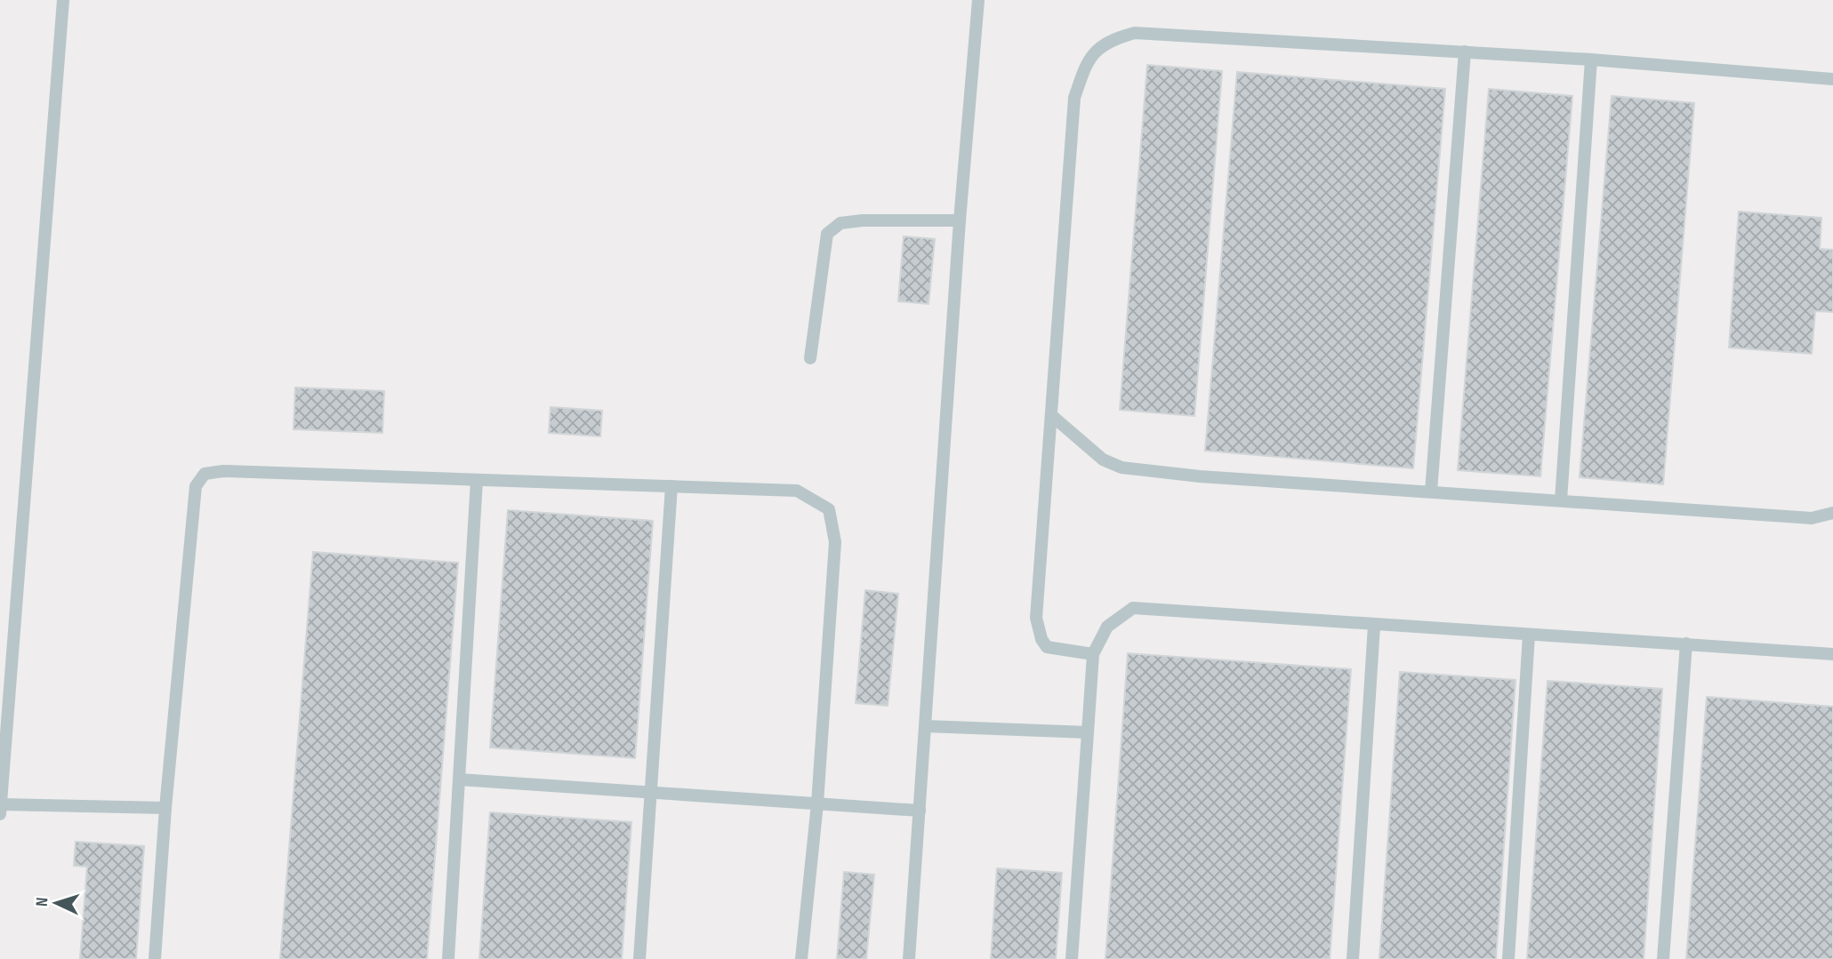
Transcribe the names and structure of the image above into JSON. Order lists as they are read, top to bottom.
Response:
{
  "north": "left"
}
